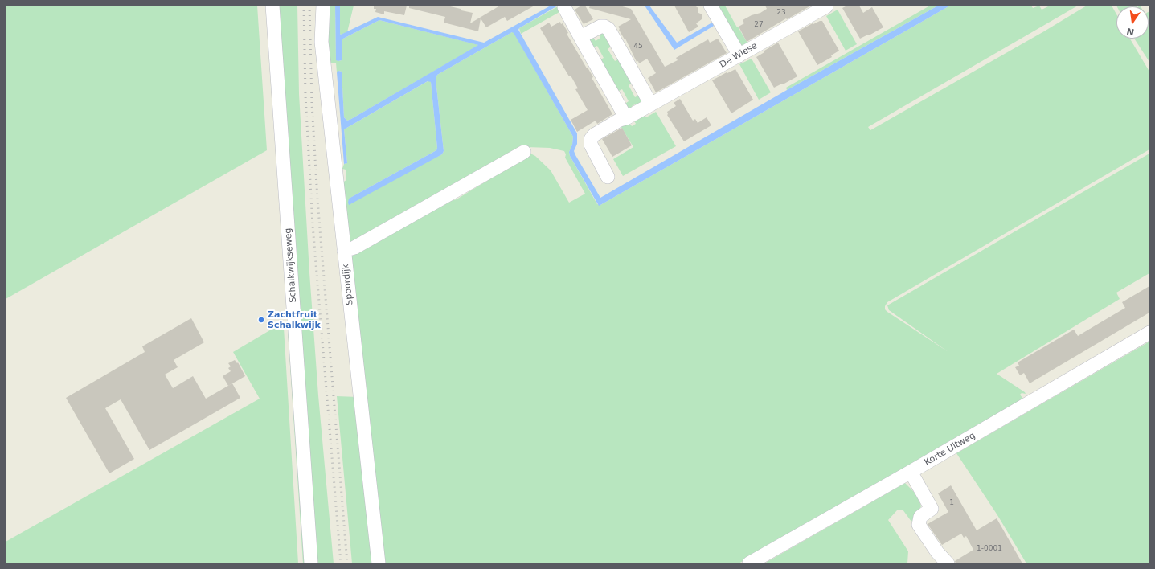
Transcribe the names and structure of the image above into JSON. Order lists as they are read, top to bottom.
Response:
{
  "streets": {
    "street": [
      "De Wiese",
      "Schalkwijkseweg",
      "Spoordijk",
      "Korte Uitweg"
    ]
  },
  "places": ["Zachtfruit Schalkwijk"],
  "house_numbers": [
    "23",
    "27",
    "45",
    "1",
    "1-0001"
  ],
  "north": "bottom"
}
